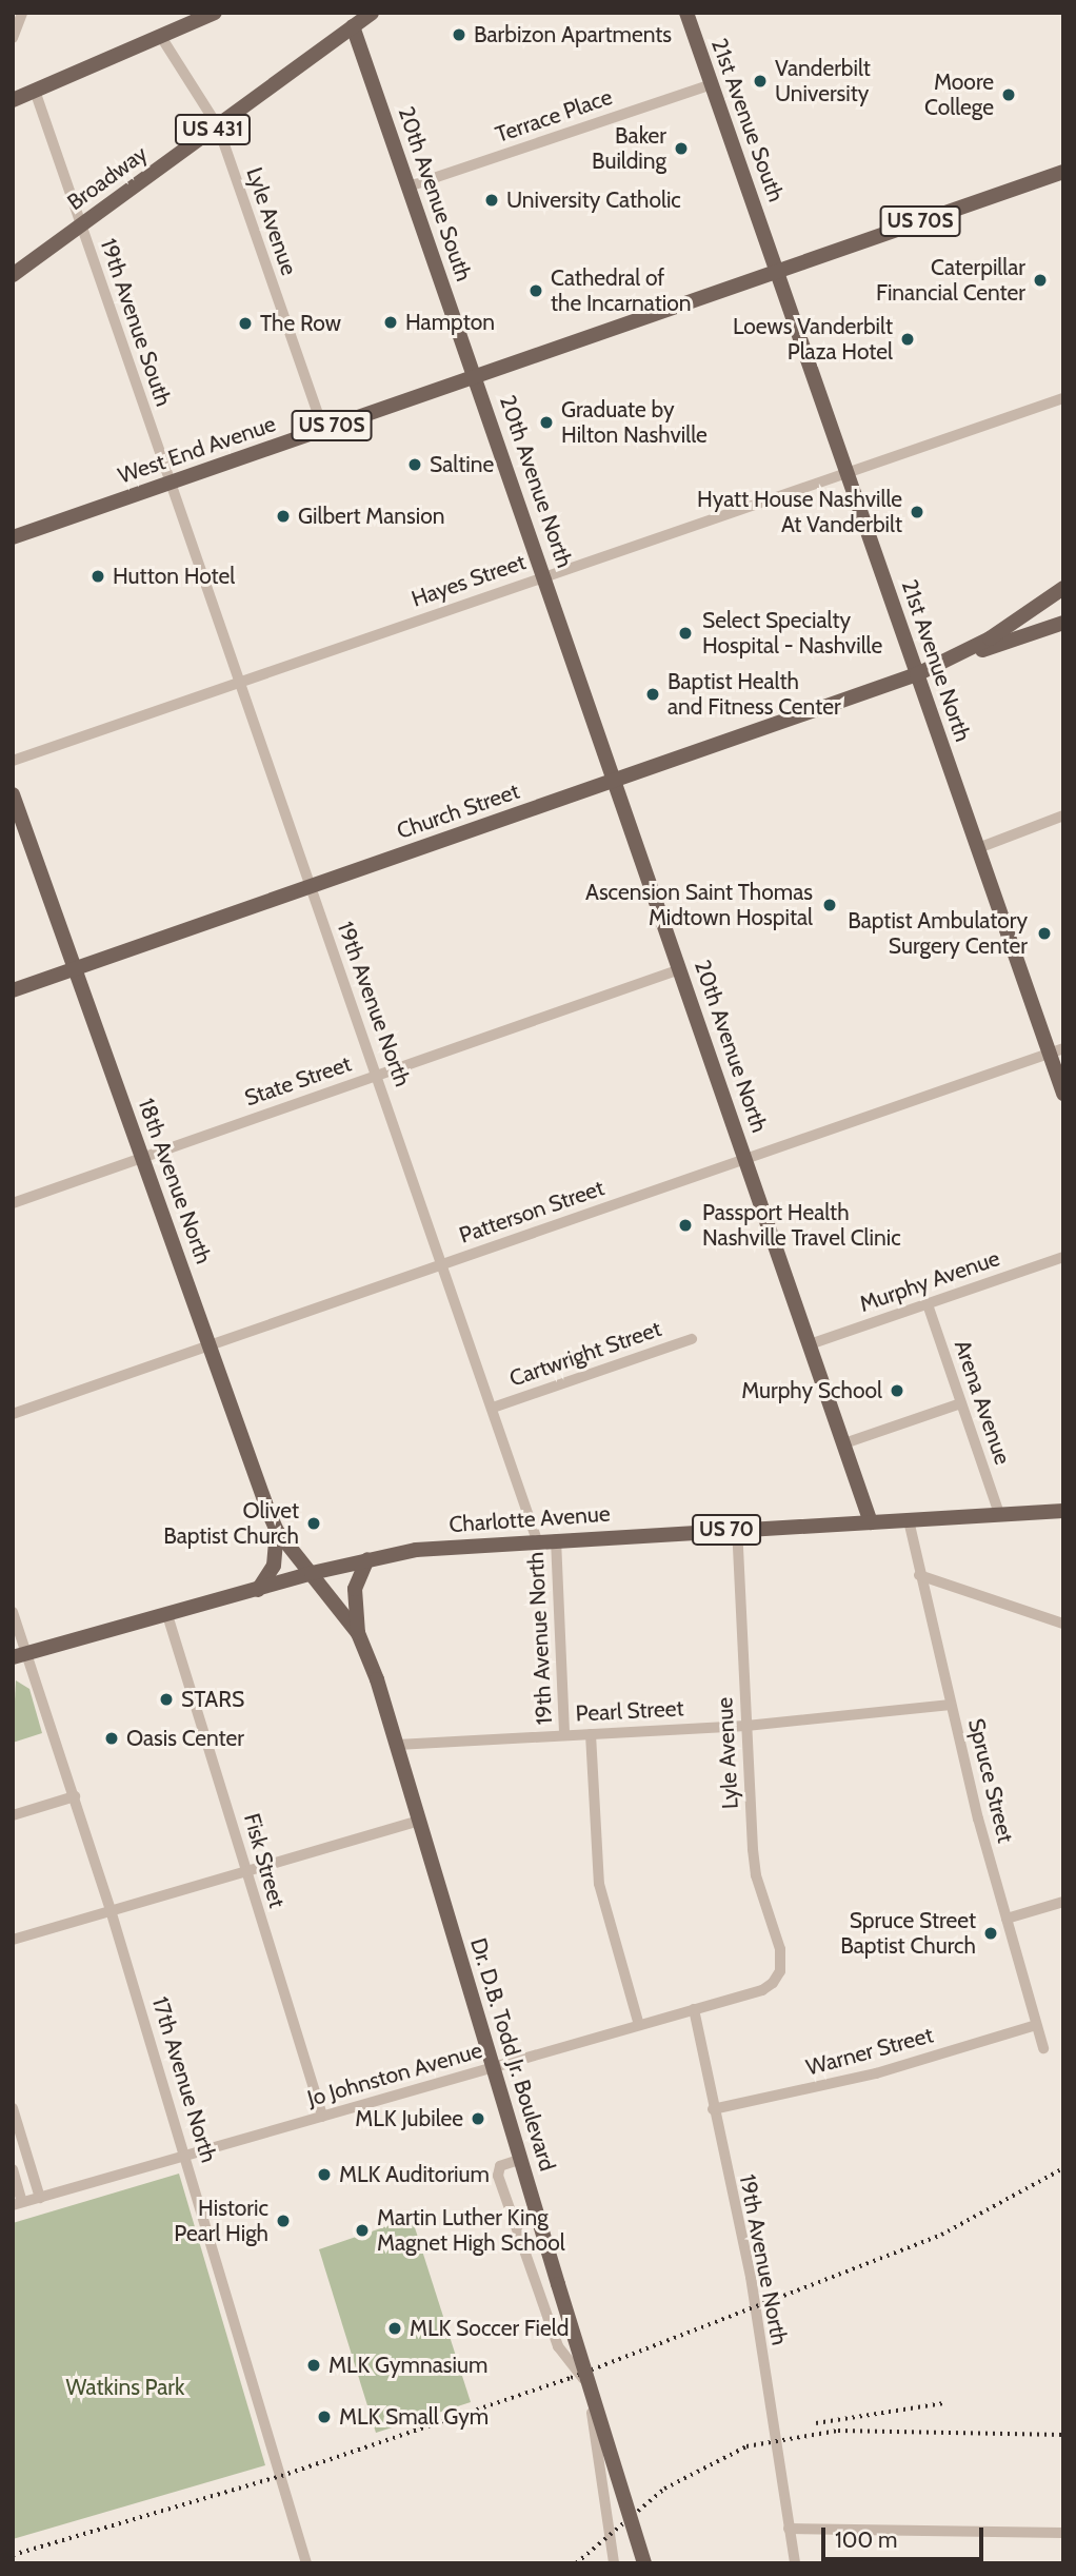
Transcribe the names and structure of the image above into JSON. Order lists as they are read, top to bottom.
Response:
{
  "streets": {
    "main road": [
      "21st Avenue South",
      "US 431",
      "Broadway",
      "20th Avenue South",
      "US 70S",
      "West End Avenue",
      "20th Avenue North",
      "21st Avenue North",
      "Church Street",
      "18th Avenue North",
      "Charlotte Avenue",
      "US 70",
      "Dr. D.B. Todd Jr. Boulevard"
    ],
    "street": [
      "Terrace Place",
      "Lyle Avenue",
      "19th Avenue South",
      "Hayes Street",
      "19th Avenue North",
      "State Street",
      "Patterson Street",
      "Murphy Avenue",
      "Cartwright Street",
      "Arena Avenue",
      "Pearl Street",
      "Spruce Street",
      "Fisk Street",
      "Warner Street",
      "Jo Johnston Avenue",
      "17th Avenue North"
    ]
  },
  "crossings": [
    ["Terrace Place", "21st Avenue South"],
    ["Terrace Place", "20th Avenue South"],
    ["21st Avenue South", "21st Avenue North"],
    ["Broadway", "20th Avenue South"],
    ["Broadway", "Lyle Avenue"],
    ["Broadway", "19th Avenue South"],
    ["20th Avenue South", "West End Avenue"],
    ["20th Avenue South", "20th Avenue North"],
    ["Lyle Avenue", "West End Avenue"],
    ["Lyle Avenue", "Charlotte Avenue"],
    ["Lyle Avenue", "Pearl Street"],
    ["Lyle Avenue", "Jo Johnston Avenue"],
    ["19th Avenue South", "West End Avenue"],
    ["19th Avenue South", "19th Avenue North"],
    ["West End Avenue", "20th Avenue North"],
    ["West End Avenue", "21st Avenue North"],
    ["West End Avenue", "19th Avenue North"],
    ["20th Avenue North", "Hayes Street"],
    ["20th Avenue North", "Church Street"],
    ["20th Avenue North", "State Street"],
    ["20th Avenue North", "Patterson Street"],
    ["20th Avenue North", "Murphy Avenue"],
    ["20th Avenue North", "Charlotte Avenue"],
    ["Hayes Street", "21st Avenue North"],
    ["Hayes Street", "19th Avenue North"],
    ["21st Avenue North", "Church Street"],
    ["21st Avenue North", "Patterson Street"],
    ["Church Street", "19th Avenue North"],
    ["Church Street", "18th Avenue North"],
    ["19th Avenue North", "State Street"],
    ["19th Avenue North", "Patterson Street"],
    ["19th Avenue North", "Cartwright Street"],
    ["19th Avenue North", "Charlotte Avenue"],
    ["19th Avenue North", "Pearl Street"],
    ["19th Avenue North", "Warner Street"],
    ["19th Avenue North", "Jo Johnston Avenue"],
    ["State Street", "18th Avenue North"],
    ["18th Avenue North", "Patterson Street"],
    ["18th Avenue North", "Charlotte Avenue"],
    ["18th Avenue North", "Dr. D.B. Todd Jr. Boulevard"],
    ["Murphy Avenue", "Arena Avenue"],
    ["Arena Avenue", "Charlotte Avenue"],
    ["Charlotte Avenue", "Spruce Street"],
    ["Charlotte Avenue", "Fisk Street"],
    ["Charlotte Avenue", "Dr. D.B. Todd Jr. Boulevard"],
    ["Charlotte Avenue", "17th Avenue North"],
    ["Pearl Street", "Spruce Street"],
    ["Pearl Street", "Dr. D.B. Todd Jr. Boulevard"],
    ["Spruce Street", "Warner Street"],
    ["Fisk Street", "Jo Johnston Avenue"],
    ["Dr. D.B. Todd Jr. Boulevard", "Jo Johnston Avenue"],
    ["Jo Johnston Avenue", "17th Avenue North"]
  ],
  "parks": ["Watkins Park"],
  "places": [
    "Barbizon Apartments",
    "Vanderbilt University",
    "Moore College",
    "Baker Building",
    "University Catholic",
    "Caterpillar Financial Center",
    "Cathedral of the Incarnation",
    "Hampton",
    "The Row",
    "Loews Vanderbilt Plaza Hotel",
    "Graduate by Hilton Nashville",
    "Saltine",
    "Hyatt House Nashville At Vanderbilt",
    "Gilbert Mansion",
    "Hutton Hotel",
    "Select Specialty Hospital - Nashville",
    "Baptist Health and Fitness Center",
    "Ascension Saint Thomas Midtown Hospital",
    "Baptist Ambulatory Surgery Center",
    "Passport Health Nashville Travel Clinic",
    "Murphy School",
    "Olivet Baptist Church",
    "STARS",
    "Oasis Center",
    "Spruce Street Baptist Church",
    "MLK Jubilee",
    "MLK Auditorium",
    "Historic Pearl High",
    "Martin Luther King Magnet High School",
    "MLK Soccer Field",
    "MLK Gymnasium",
    "MLK Small Gym"
  ],
  "scale_bar": "100 m"
}
